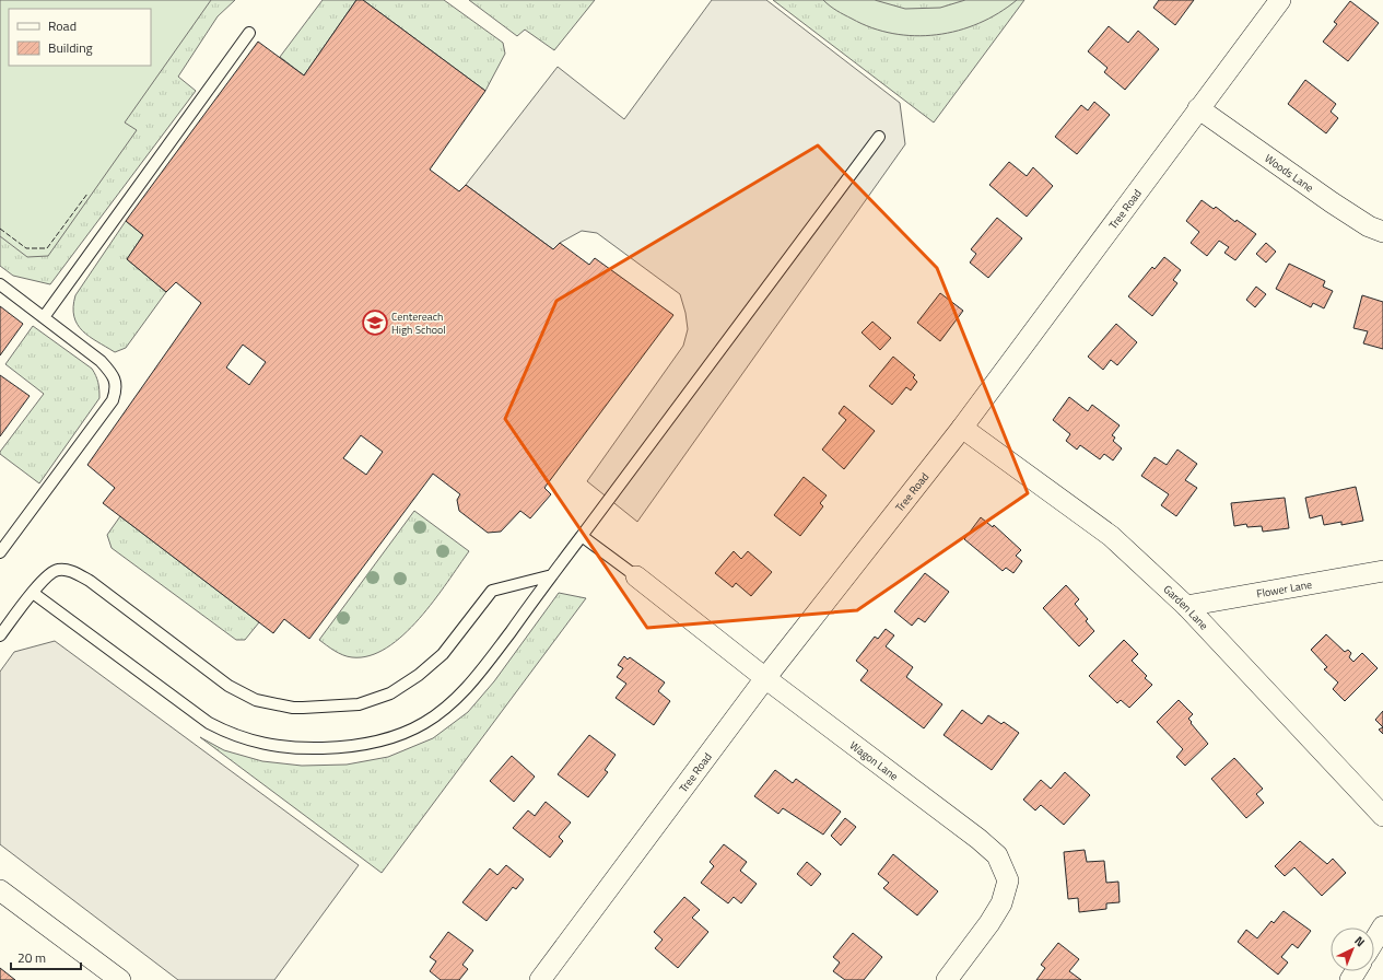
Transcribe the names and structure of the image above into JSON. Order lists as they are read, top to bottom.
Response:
{
  "streets": {
    "street": [
      "Woods Lane",
      "Tree Road",
      "Flower Lane",
      "Garden Lane",
      "Wagon Lane"
    ]
  },
  "crossings": [
    ["Woods Lane", "Tree Road"],
    ["Tree Road", "Garden Lane"],
    ["Tree Road", "Wagon Lane"],
    ["Flower Lane", "Garden Lane"]
  ],
  "places": {
    "school or university": ["Centereach High School"]
  },
  "legend": ["Road", "Building"],
  "scale_bar": "20 m",
  "north": "top right"
}
